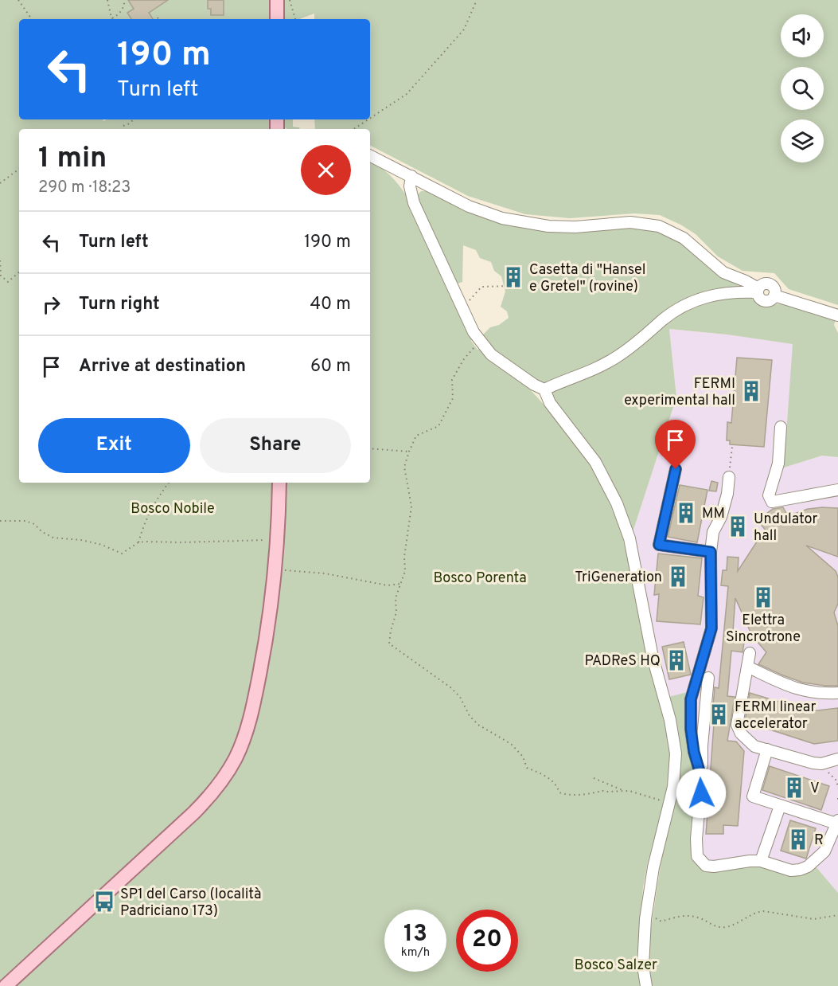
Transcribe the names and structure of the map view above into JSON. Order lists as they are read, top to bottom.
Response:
{
  "parks": ["Bosco Nobile", "Bosco Porenta", "Bosco Salzer"],
  "places": {
    "building": [
      "Casetta di \"Hansel e Gretel\" (rovine)",
      "FERMI experimental hall",
      "MM",
      "Undulator hall",
      "TriGeneration",
      "Elettra Sincrotrone",
      "PADReS HQ",
      "FERMI linear accelerator",
      "V",
      "R"
    ],
    "bus stop": ["SP1 del Carso (località Padriciano 173)"]
  },
  "page": {
    "turn": ["190 m", "Turn left"],
    "heading": ["1 min", "290 m · 18:23"],
    "list": [
      {
        "name": "Turn left",
        "value": "190 m"
      },
      {
        "name": "Turn right",
        "value": "40 m"
      },
      {
        "name": "Arrive at destination",
        "value": "60 m"
      }
    ],
    "buttons": ["Exit", "Share"],
    "speed": "13 km/h",
    "limit": "20"
  }
}
